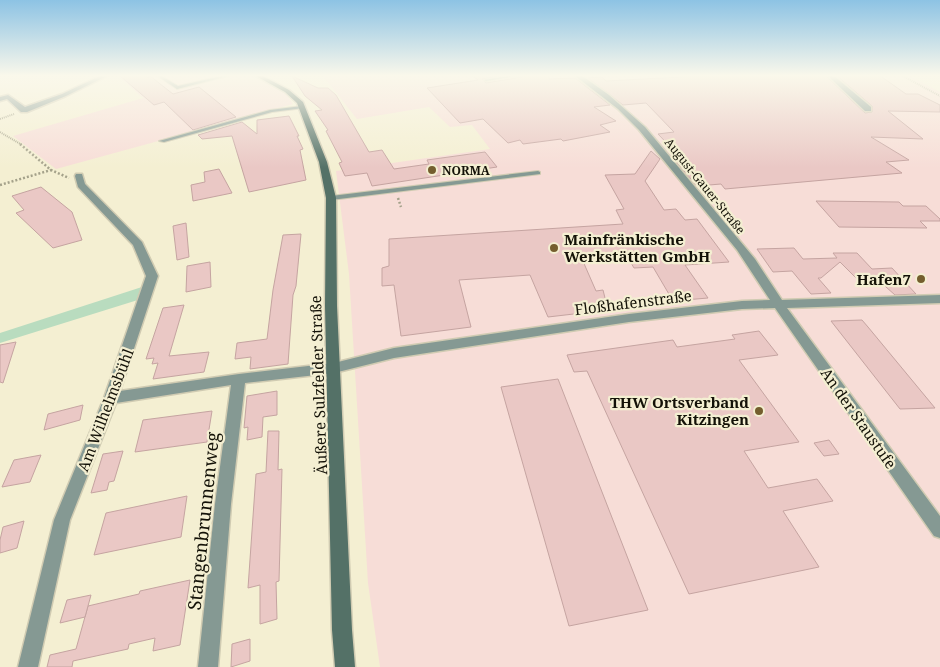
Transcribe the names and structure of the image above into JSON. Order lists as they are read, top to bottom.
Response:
{
  "streets": {
    "main road": ["Äußere Sulzfelder Straße"],
    "street": [
      "August-Gauer-Straße",
      "Floßhafenstraße",
      "Am Wilhelmsbühl",
      "An der Staustufe",
      "Stangenbrunnenweg"
    ]
  },
  "crossings": [
    ["August-Gauer-Straße", "Floßhafenstraße"],
    ["August-Gauer-Straße", "An der Staustufe"],
    ["Floßhafenstraße", "Äußere Sulzfelder Straße"],
    ["Floßhafenstraße", "An der Staustufe"]
  ],
  "places": [
    "NORMA",
    "Mainfränkische Werkstätten GmbH",
    "Hafen7",
    "THW Ortsverband Kitzingen"
  ]
}
